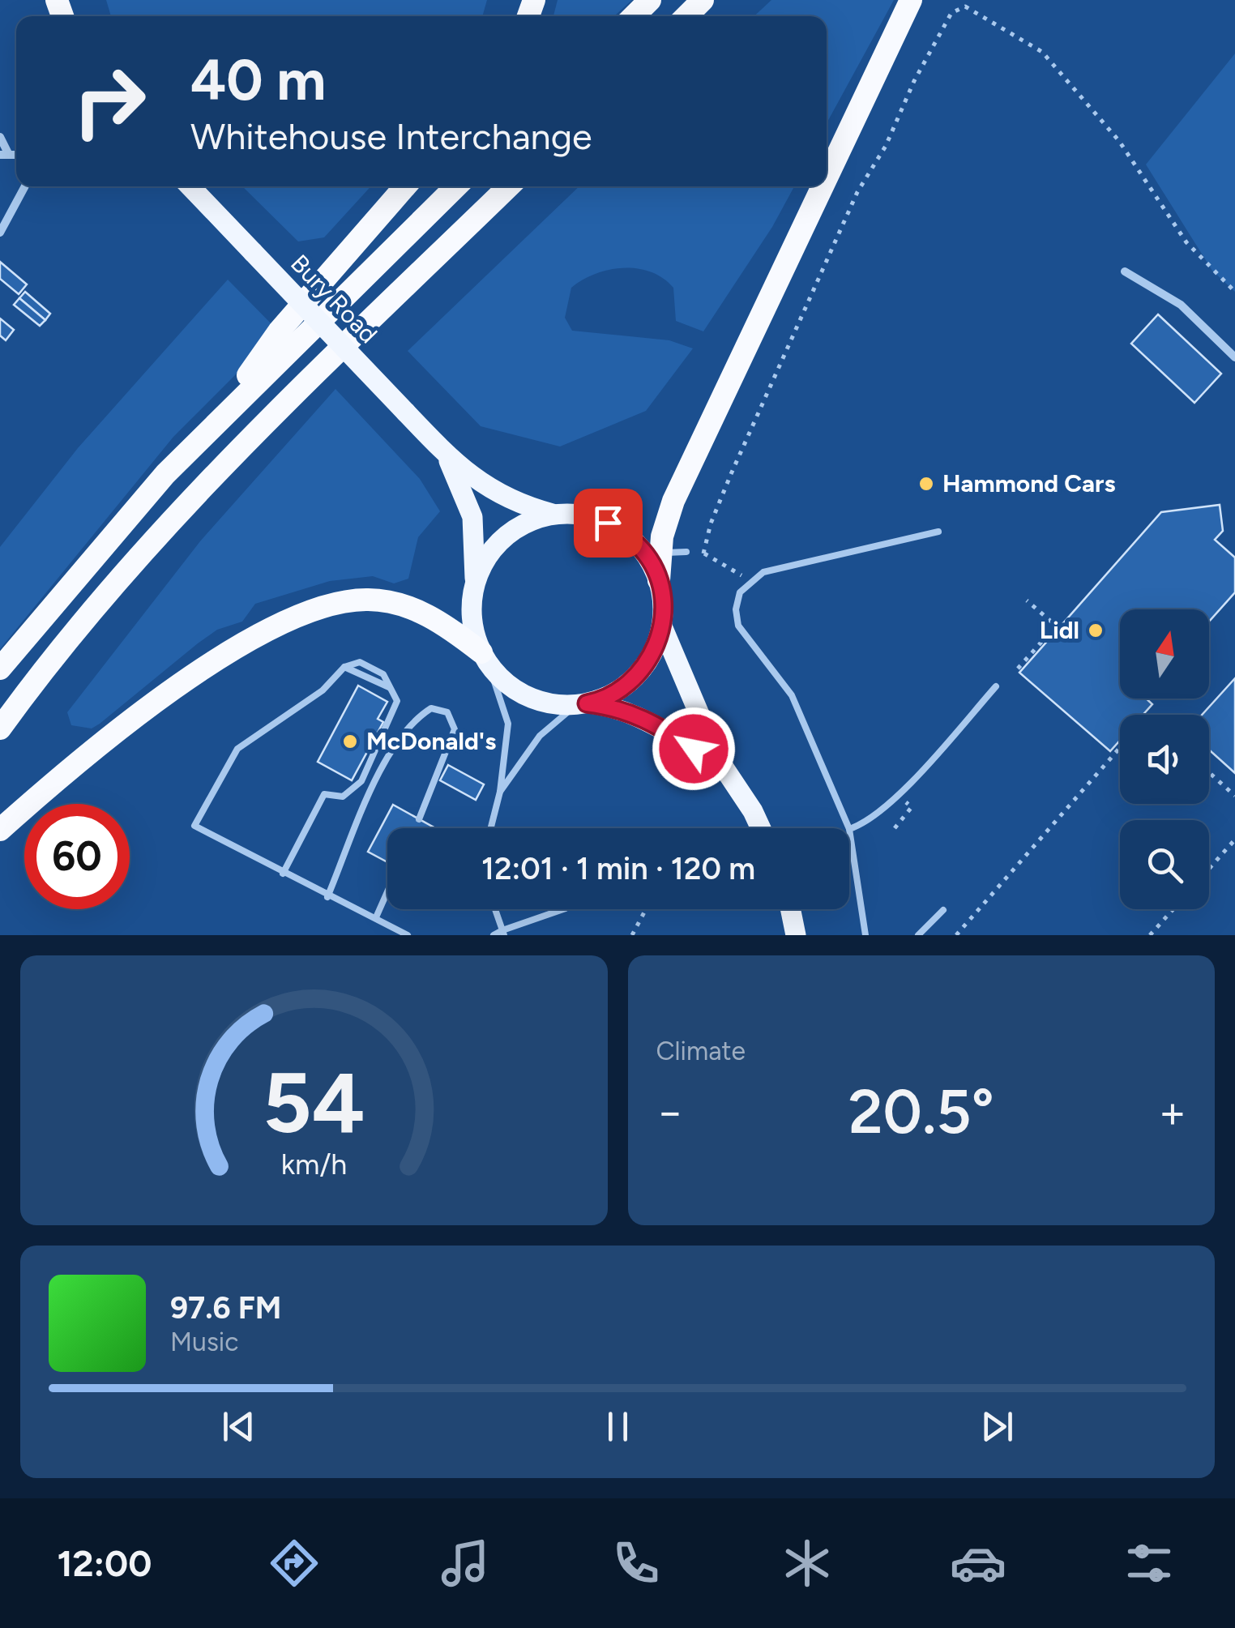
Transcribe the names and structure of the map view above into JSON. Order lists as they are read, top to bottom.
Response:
{
  "streets": {
    "main road": ["Bury Road"]
  },
  "places": ["Hammond Cars", "Lidl", "McDonald's"],
  "north": "top",
  "page": {
    "turn": ["40 m", "Whitehouse Interchange"],
    "limit": "60",
    "trip": "12:01 · 1 min · 120 m",
    "tile": "Climate",
    "heat": ["−", "20.5°", "+"],
    "song": ["97.6 FM", "Music"],
    "tabs": "12:00",
    "gauge": ["54", "km/h"]
  }
}
